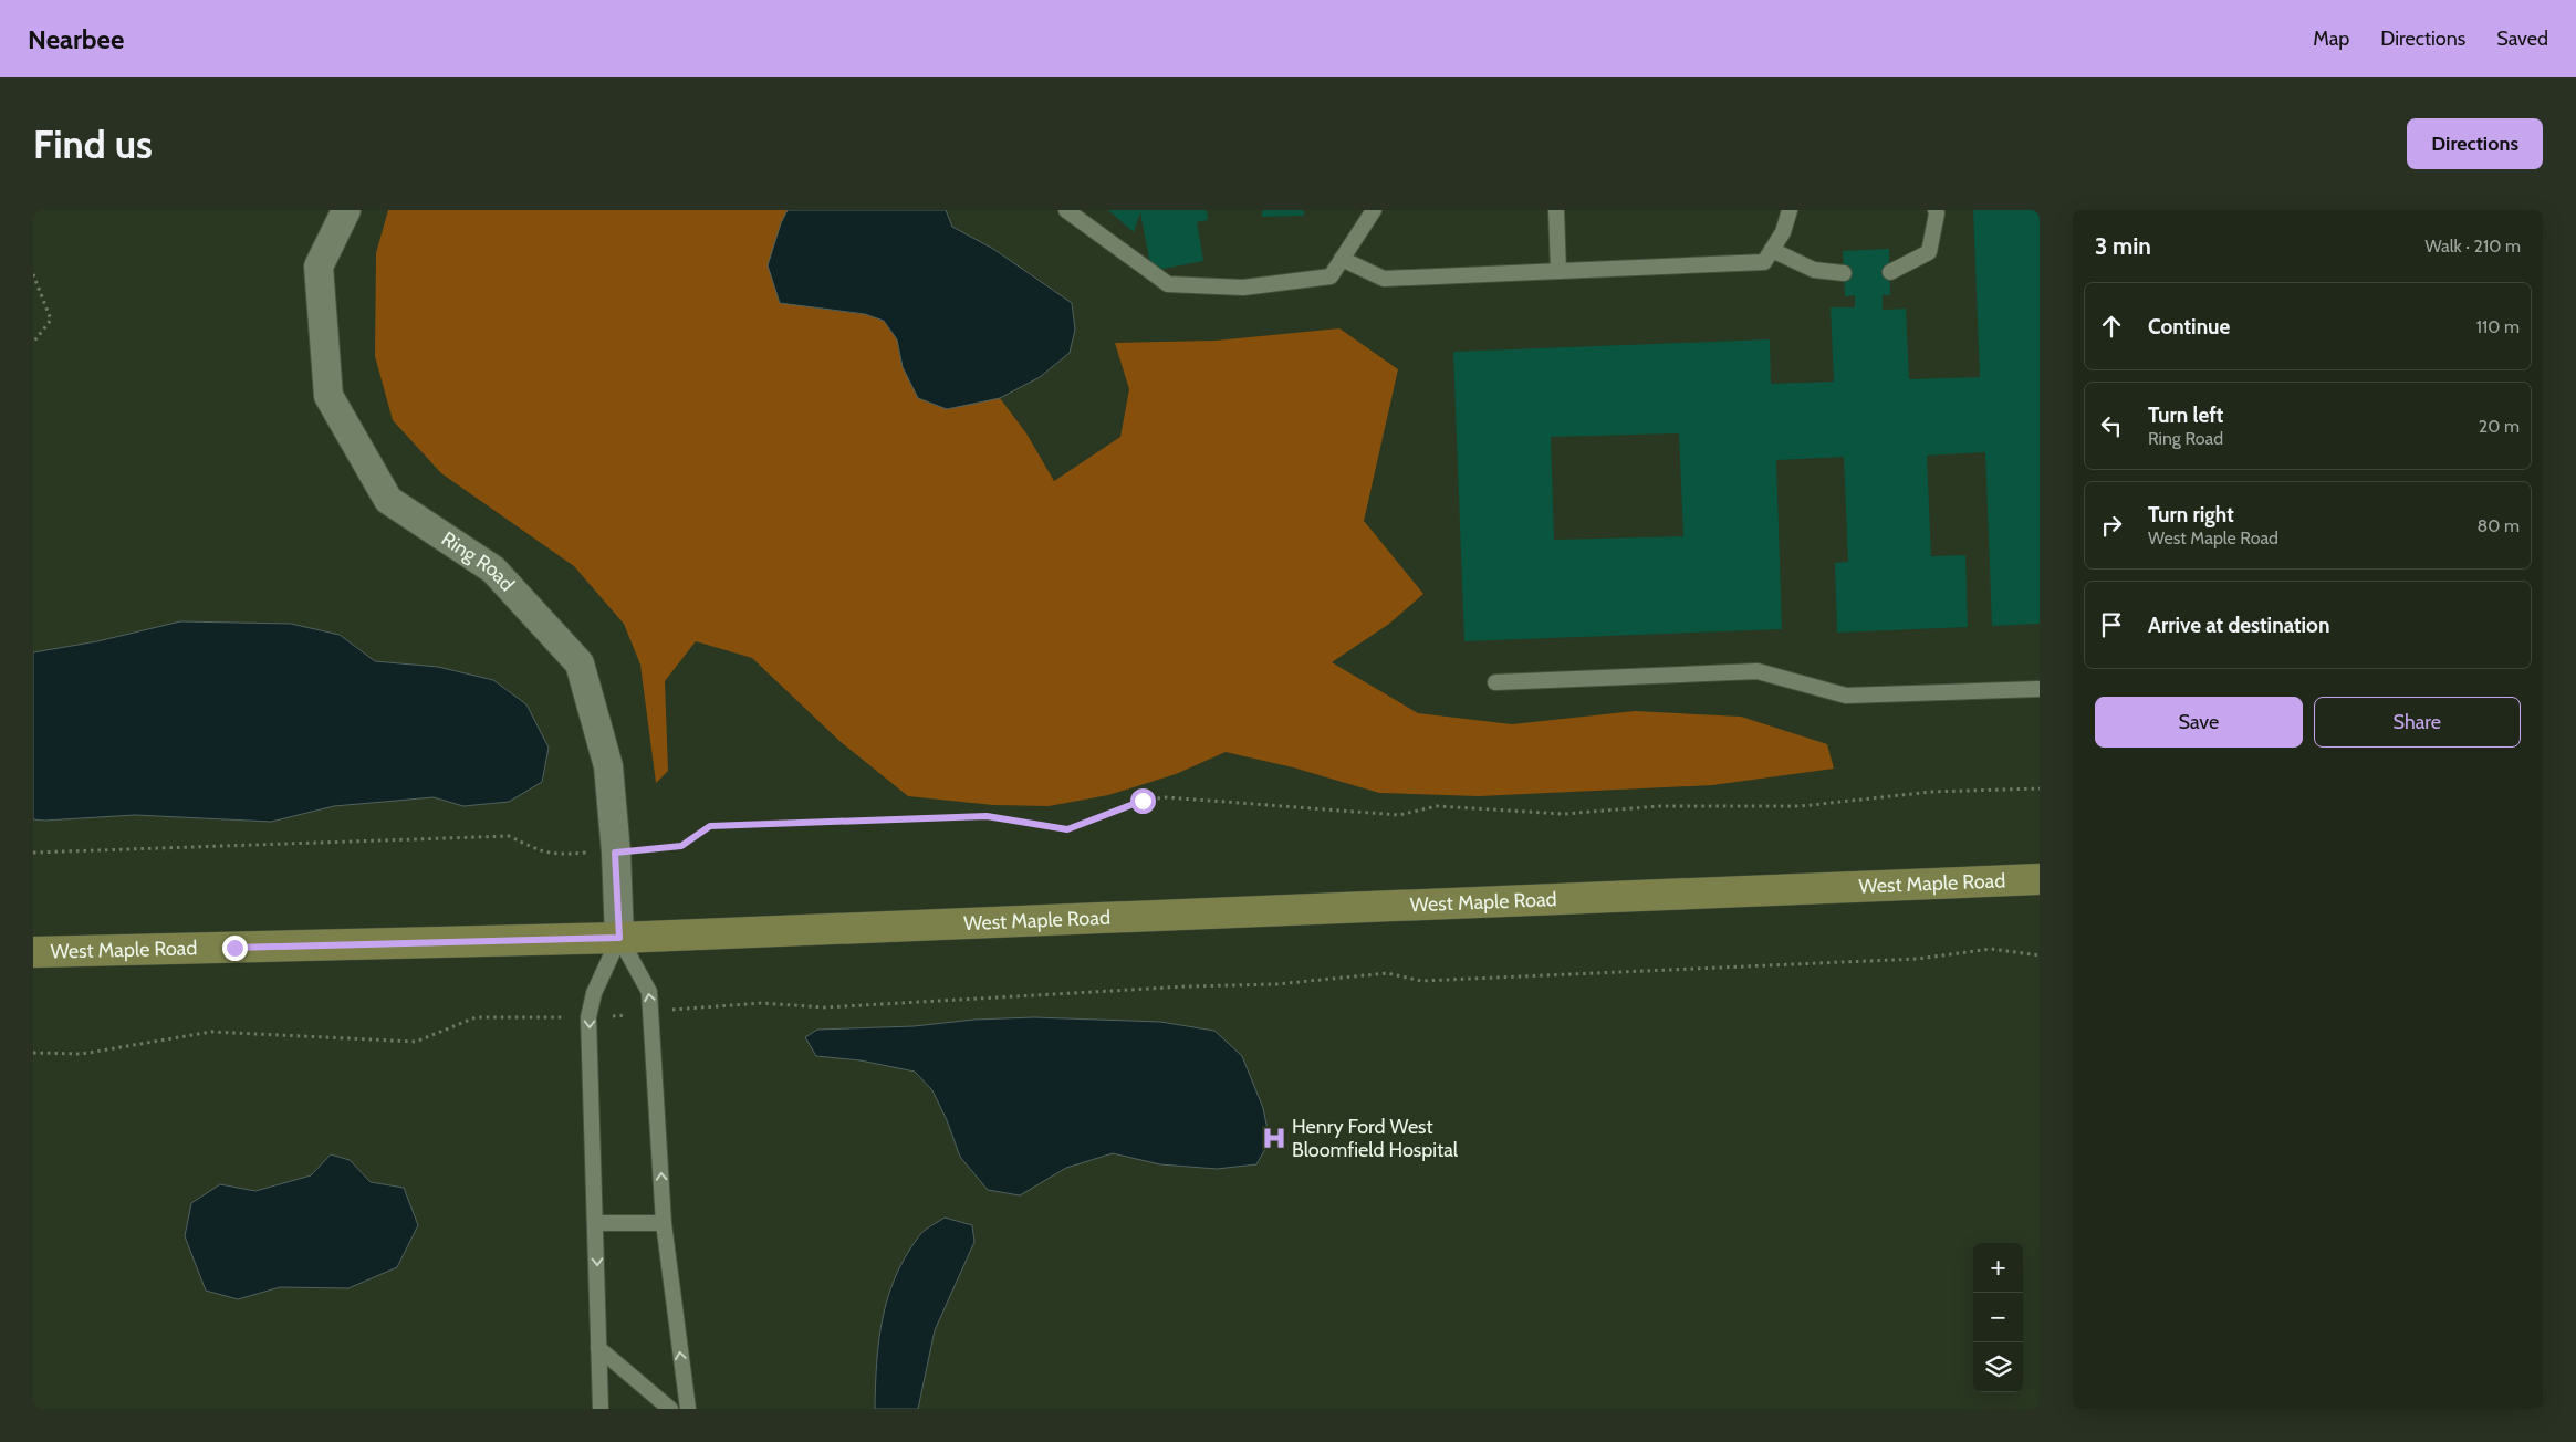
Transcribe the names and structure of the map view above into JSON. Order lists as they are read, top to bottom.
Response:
{
  "streets": {
    "main road": ["West Maple Road"],
    "street": ["Ring Road"]
  },
  "crossings": [
    ["Ring Road", "West Maple Road"]
  ],
  "places": {
    "hospital": ["Henry Ford West Bloomfield Hospital"]
  },
  "page": {
    "header": "Nearbee",
    "nav": ["Map", "Directions", "Saved"],
    "buttons": [
      "Directions",
      ["Save", "Share"]
    ],
    "title": "Find us",
    "heading": ["3 min", "Walk · 210 m"],
    "list": [
      ["Continue", "110 m"],
      ["Turn left", "Ring Road", "20 m"],
      ["Turn right", "West Maple Road", "80 m"],
      "Arrive at destination"
    ],
    "map_buttons": ["+", "−"]
  }
}
